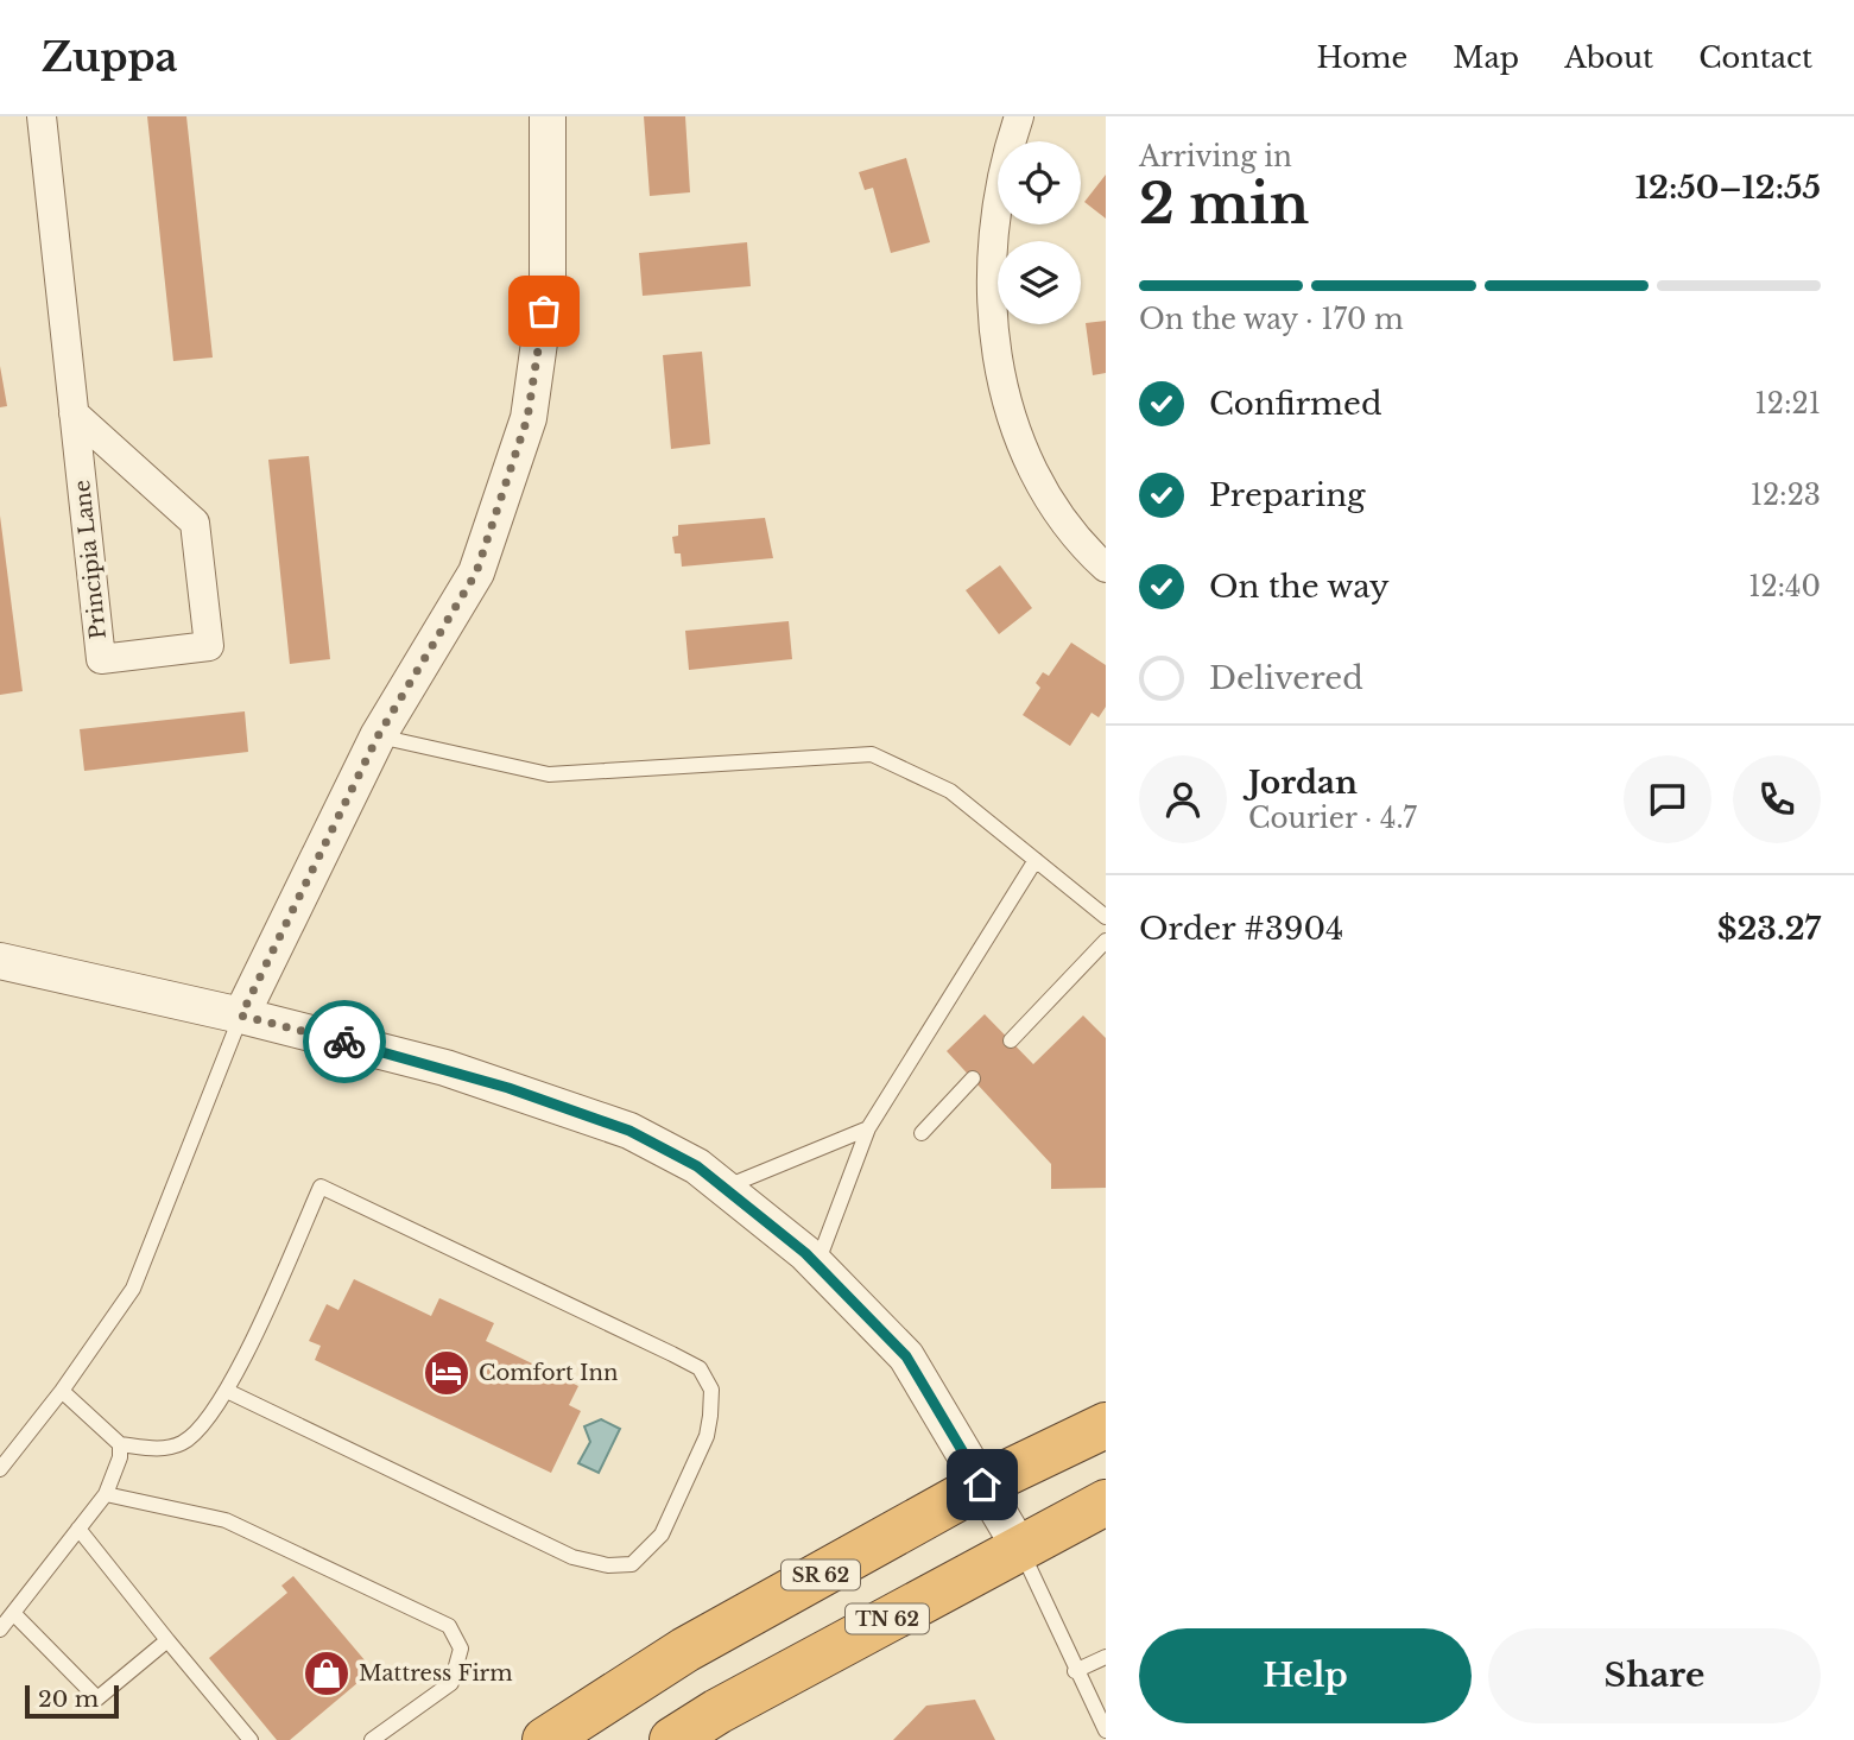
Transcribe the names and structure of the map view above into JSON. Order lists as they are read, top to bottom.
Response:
{
  "streets": {
    "highway": ["SR 62", "TN 62"],
    "street": ["Principia Lane"]
  },
  "places": {
    "hotel": ["Comfort Inn"],
    "shop": ["Mattress Firm"]
  },
  "scale_bar": "20 m",
  "page": {
    "header": "Zuppa",
    "nav": [
      "Home",
      "Map",
      "About",
      "Contact"
    ],
    "heading": ["2 min", "Arriving in", "12:50–12:55"],
    "panel": [
      "Jordan",
      "Courier · 4.7",
      "Order #3904",
      "$23.27"
    ],
    "bar": "On the way · 170 m",
    "list": [
      ["Confirmed", "12:21"],
      ["Preparing", "12:23"],
      ["On the way", "12:40"],
      "Delivered"
    ],
    "buttons": ["Help", "Share"],
    "scale": "20 m"
  }
}
